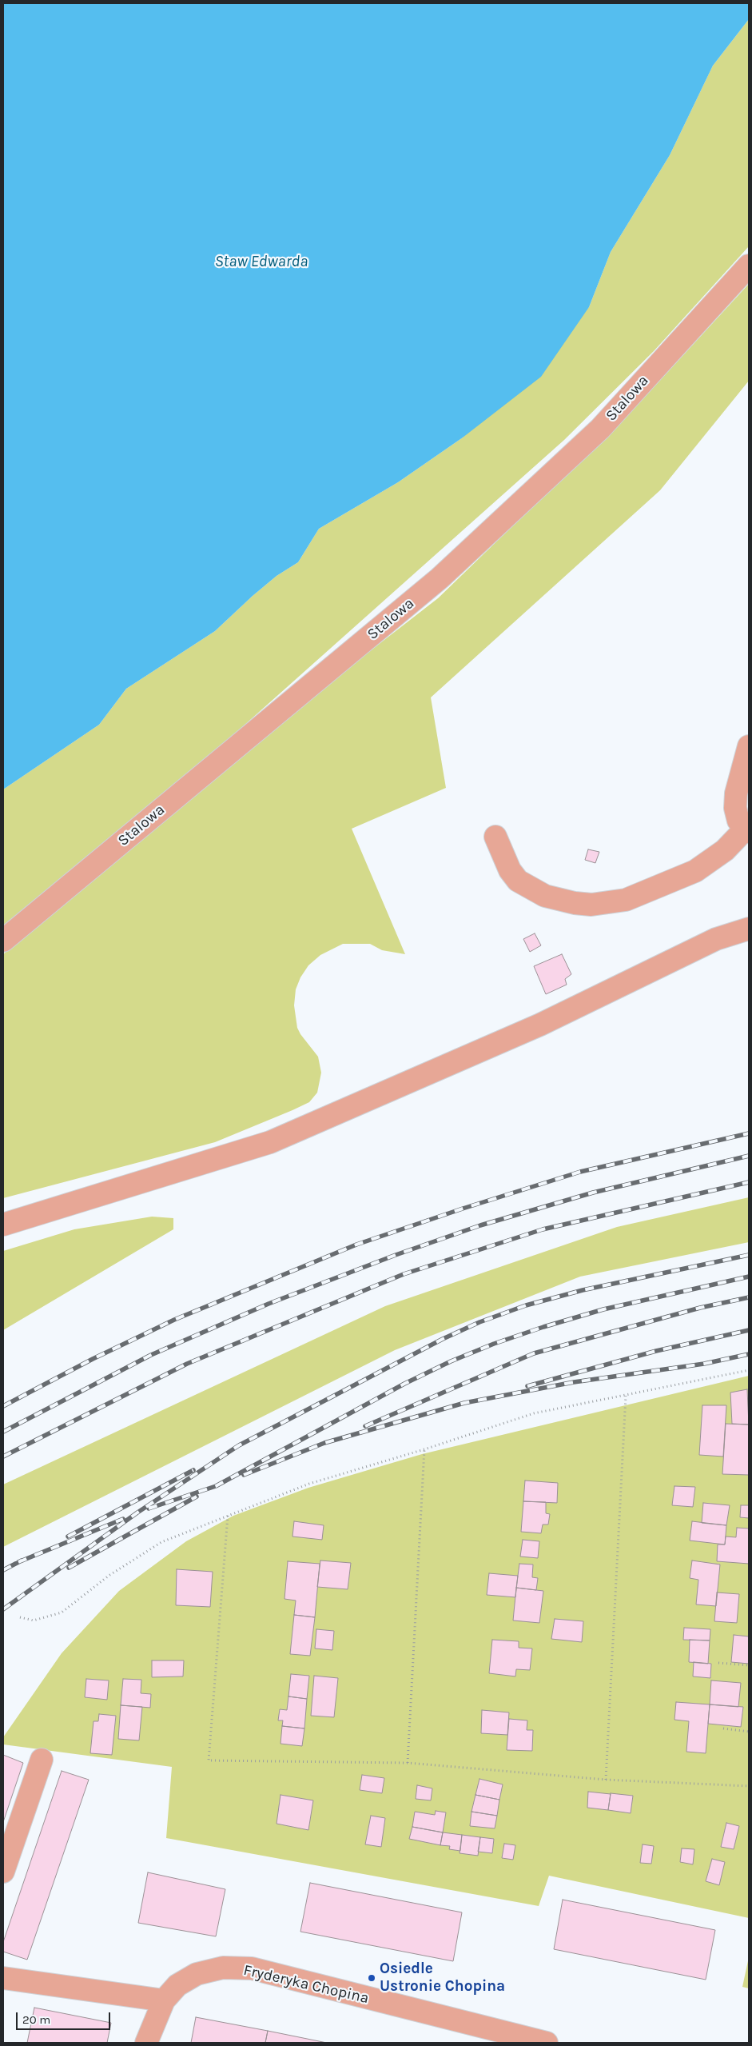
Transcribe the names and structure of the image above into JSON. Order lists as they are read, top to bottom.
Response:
{
  "streets": {
    "street": ["Stalowa", "Fryderyka Chopina"]
  },
  "water": ["Staw Edwarda"],
  "places": ["Osiedle Ustronie Chopina"],
  "scale_bar": "20 m"
}
